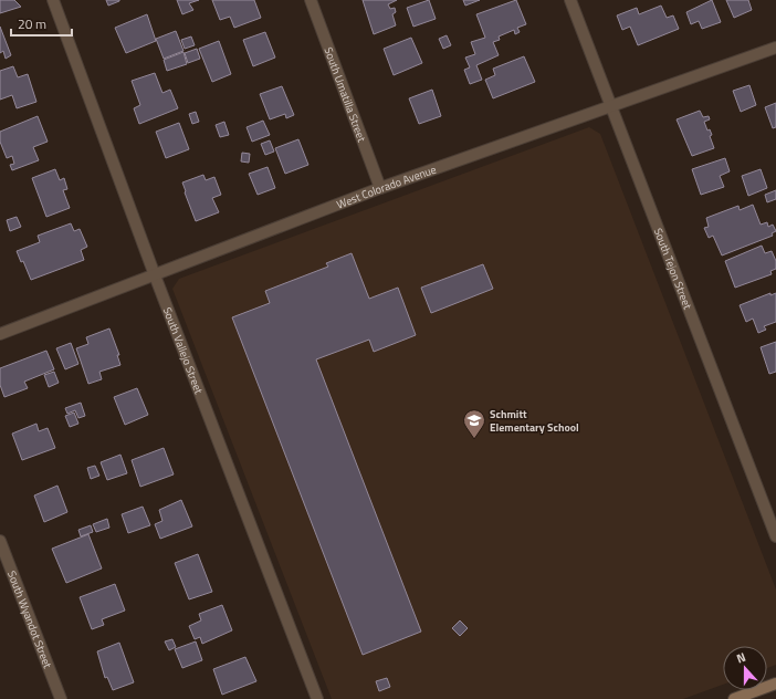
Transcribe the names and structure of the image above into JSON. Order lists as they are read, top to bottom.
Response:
{
  "streets": {
    "street": [
      "South Umatilla Street",
      "West Colorado Avenue",
      "South Tejon Street",
      "South Vallejo Street",
      "South Wyandot Street"
    ]
  },
  "crossings": [
    ["South Umatilla Street", "West Colorado Avenue"],
    ["West Colorado Avenue", "South Tejon Street"],
    ["West Colorado Avenue", "South Vallejo Street"]
  ],
  "places": {
    "school or university": ["Schmitt Elementary School"]
  },
  "scale_bar": "20 m",
  "north": "top"
}
